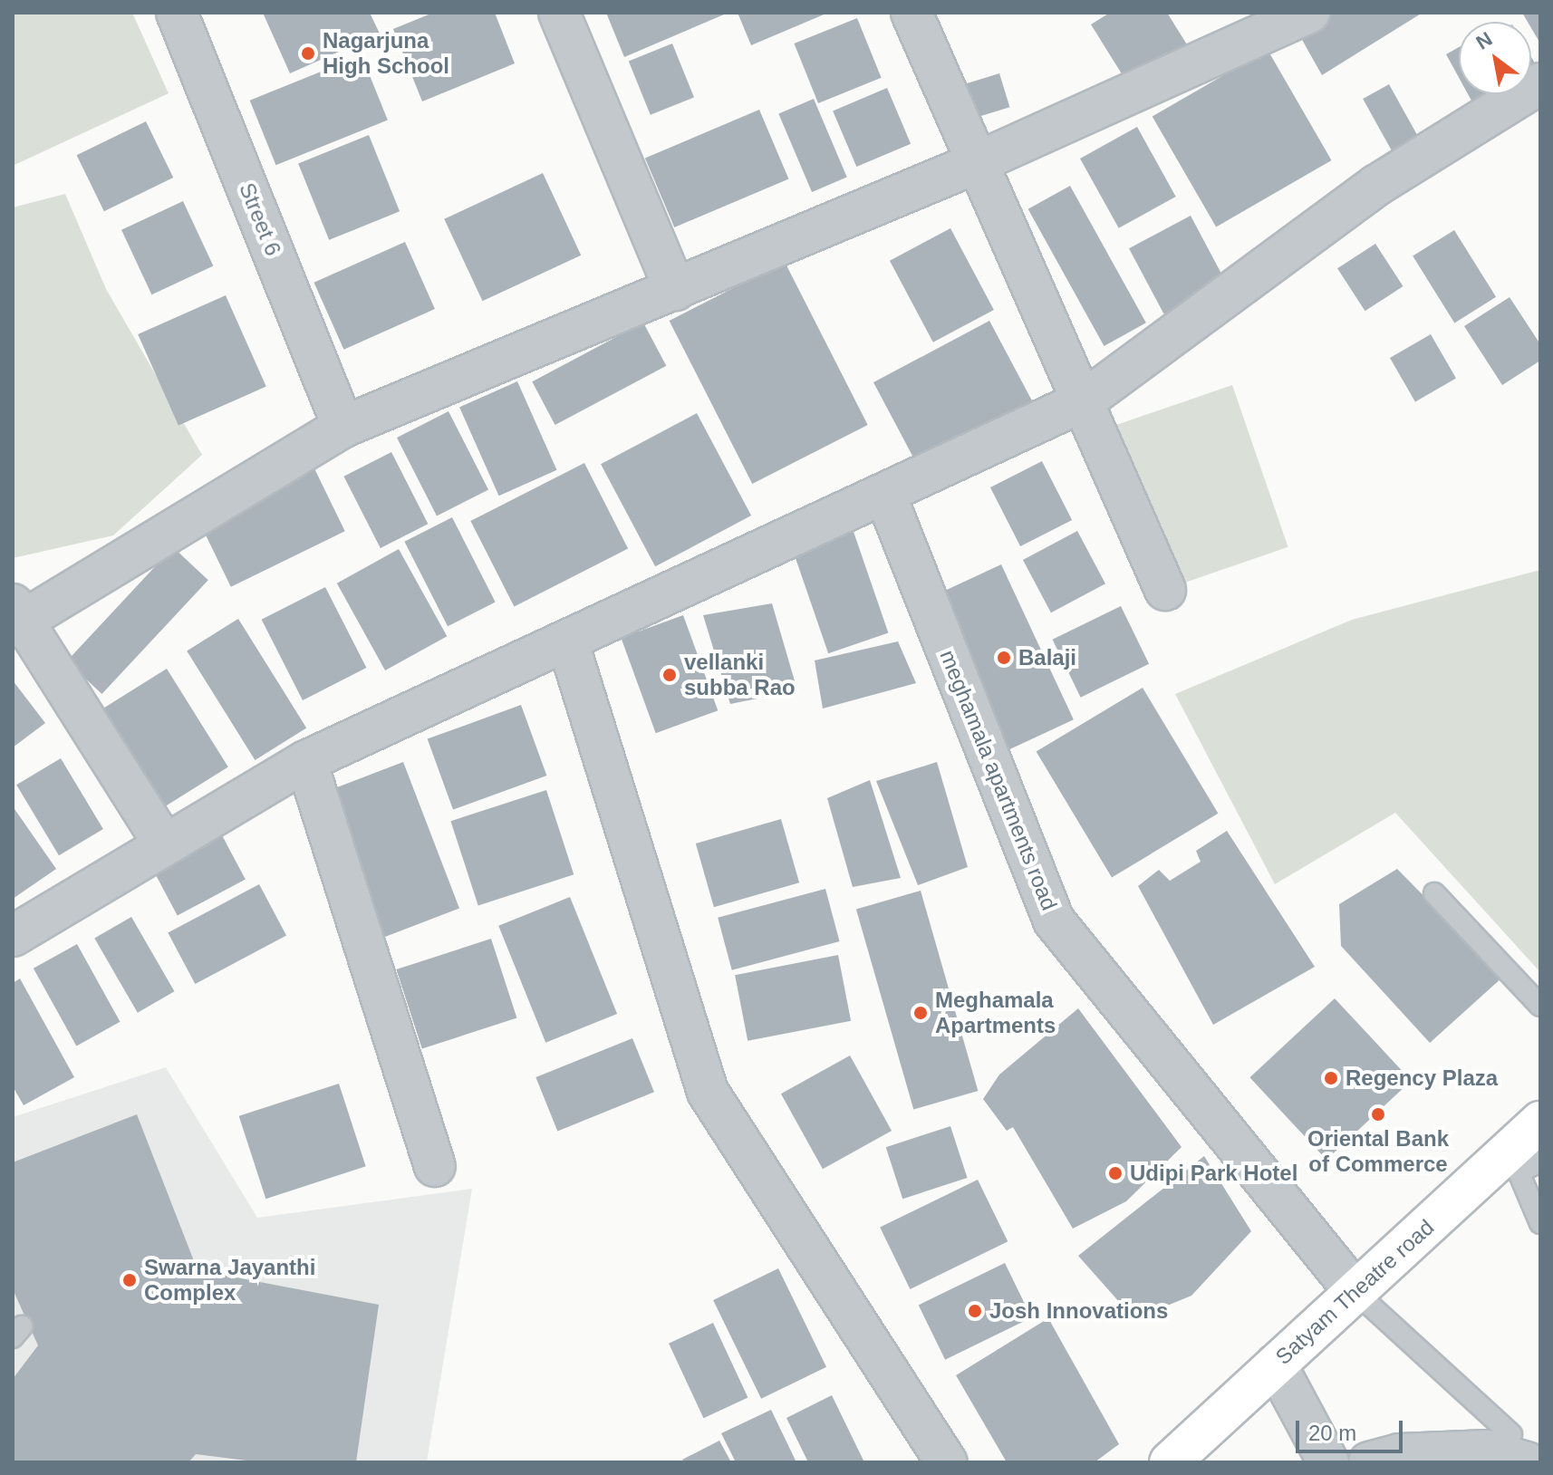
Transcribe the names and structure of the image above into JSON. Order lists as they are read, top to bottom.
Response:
{
  "streets": {
    "main road": ["Satyam Theatre road"],
    "street": ["Street 6", "meghamala apartments road"]
  },
  "crossings": [
    ["meghamala apartments road", "Satyam Theatre road"]
  ],
  "places": [
    "Nagarjuna High School",
    "Balaji",
    "vellanki subba Rao",
    "Meghamala Apartments",
    "Regency Plaza",
    "Oriental Bank of Commerce",
    "Udipi Park Hotel",
    "Swarna Jayanthi Complex",
    "Josh Innovations"
  ],
  "scale_bar": "20 m",
  "north": "top left"
}
